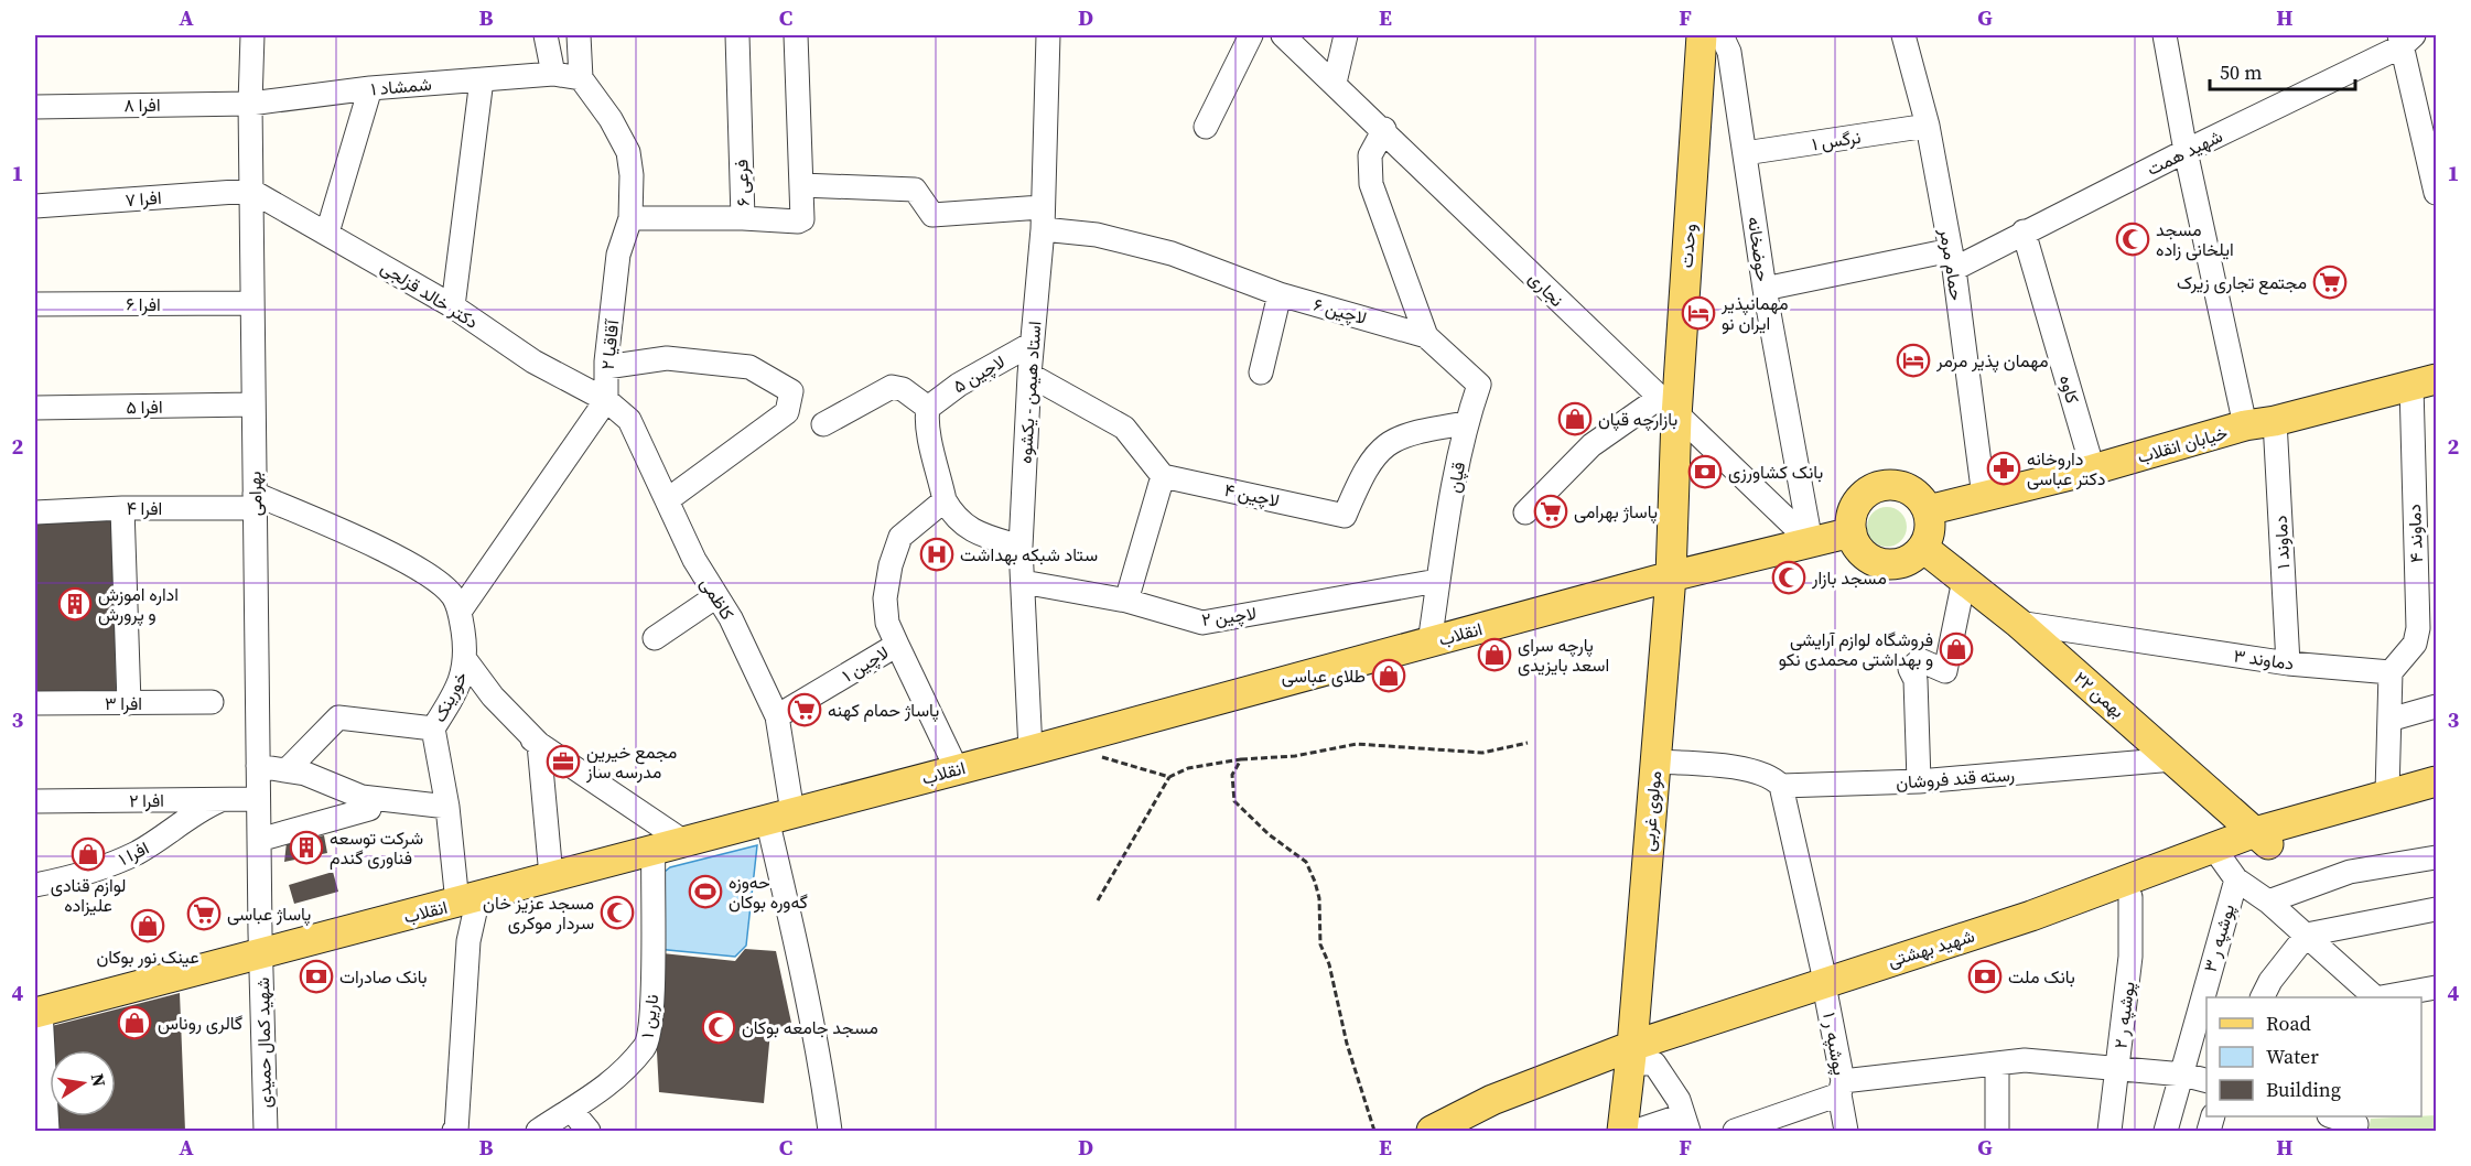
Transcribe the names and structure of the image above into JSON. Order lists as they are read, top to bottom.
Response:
{
  "streets": {
    "main road": [
      "وحدت",
      "خیابان انقلاب",
      "انقلاب",
      "۲۲ بهمن",
      "مولوی غربی",
      "شهید بهشتی"
    ],
    "street": [
      "شمشاد ۱",
      "افرا ۸",
      "نرگس ۱",
      "شهید همت",
      "فرعی ۶",
      "افرا ۷",
      "حوضخانه",
      "حمام مرمر",
      "نجاری",
      "دکتر خالد قزلجی",
      "افرا ۶",
      "لاچین ۶",
      "آقاقیا ۲",
      "لاچین ۵",
      "کاوه",
      "استاد هیمن - یکشوه",
      "افرا ۵",
      "قپان",
      "بهرامی",
      "لاچین ۴",
      "افرا ۴",
      "دماوند ۴",
      "دماوند ۱",
      "کاظمی",
      "لاچین ۲",
      "دماوند ۳",
      "لاچین ۱",
      "خورینک",
      "افرا ۳",
      "رسته قند فروشان",
      "افرا ۲",
      "افرا ۱",
      "پوشپه ر ۳",
      "پوشپه ر ۲",
      "نارین ۱",
      "شهید کمال حمیدی",
      "۱ پوشپه ر"
    ]
  },
  "crossings": [
    ["شمشاد ۱", "افرا ۸"],
    ["شمشاد ۱", "بهرامی"],
    ["افرا ۸", "بهرامی"],
    ["نرگس ۱", "حوضخانه"],
    ["نرگس ۱", "حمام مرمر"],
    ["شهید همت", "حوضخانه"],
    ["شهید همت", "حمام مرمر"],
    ["شهید همت", "کاوه"],
    ["فرعی ۶", "آقاقیا ۲"],
    ["افرا ۷", "دکتر خالد قزلجی"],
    ["افرا ۷", "بهرامی"],
    ["وحدت", "نجاری"],
    ["وحدت", "انقلاب"],
    ["وحدت", "مولوی غربی"],
    ["حوضخانه", "نجاری"],
    ["حوضخانه", "انقلاب"],
    ["حمام مرمر", "خیابان انقلاب"],
    ["نجاری", "انقلاب"],
    ["دکتر خالد قزلجی", "آقاقیا ۲"],
    ["دکتر خالد قزلجی", "بهرامی"],
    ["دکتر خالد قزلجی", "کاظمی"],
    ["افرا ۶", "بهرامی"],
    ["لاچین ۶", "استاد هیمن - یکشوه"],
    ["لاچین ۶", "قپان"],
    ["آقاقیا ۲", "کاظمی"],
    ["لاچین ۵", "استاد هیمن - یکشوه"],
    ["کاوه", "خیابان انقلاب"],
    ["استاد هیمن - یکشوه", "لاچین ۲"],
    ["استاد هیمن - یکشوه", "انقلاب"],
    ["افرا ۵", "بهرامی"],
    ["خیابان انقلاب", "دماوند ۴"],
    ["خیابان انقلاب", "دماوند ۱"],
    ["خیابان انقلاب", "انقلاب"],
    ["خیابان انقلاب", "۲۲ بهمن"],
    ["قپان", "لاچین ۴"],
    ["قپان", "لاچین ۲"],
    ["قپان", "انقلاب"],
    ["بهرامی", "افرا ۴"],
    ["بهرامی", "انقلاب"],
    ["بهرامی", "خورینک"],
    ["بهرامی", "افرا ۲"],
    ["بهرامی", "شهید کمال حمیدی"],
    ["افرا ۴", "خورینک"],
    ["دماوند ۴", "دماوند ۳"],
    ["دماوند ۱", "دماوند ۳"],
    ["کاظمی", "انقلاب"],
    ["کاظمی", "لاچین ۱"],
    ["انقلاب", "۲۲ بهمن"],
    ["انقلاب", "خورینک"],
    ["انقلاب", "مولوی غربی"],
    ["انقلاب", "نارین ۱"],
    ["انقلاب", "شهید کمال حمیدی"],
    ["دماوند ۳", "۲۲ بهمن"],
    ["۲۲ بهمن", "رسته قند فروشان"],
    ["۲۲ بهمن", "شهید بهشتی"],
    ["رسته قند فروشان", "مولوی غربی"],
    ["رسته قند فروشان", "۱ پوشپه ر"],
    ["افرا ۲", "افرا ۱"],
    ["مولوی غربی", "شهید بهشتی"],
    ["پوشپه ر ۳", "شهید بهشتی"],
    ["شهید بهشتی", "پوشپه ر ۲"],
    ["شهید بهشتی", "۱ پوشپه ر"]
  ],
  "places": {
    "mosque": [
      "مسجد ایلخانی زاده",
      "مسجد بازار",
      "مسجد عزیز خان سردار موکری",
      "مسجد جامعه بوکان"
    ],
    "supermarket": [
      "مجتمع تجاری زیرک",
      "پاساژ بهرامی",
      "پاساژ حمام کهنه",
      "پاساژ عباسی"
    ],
    "hotel": ["مهمانپذیر ایران نو", "مهمان پذیر مرمر"],
    "shop": [
      "بازارچه قپان",
      "فروشگاه لوازم آرایشی و بهداشتی محمدی نکو",
      "پارچه سرای اسعد بایزیدی",
      "طلای عباسی",
      "لوازم قنادی علیزاده",
      "عینک نور بوکان",
      "گالری روناس"
    ],
    "pharmacy": ["داروخانه دکتر عباسی"],
    "bank": ["بانک کشاورزی", "بانک صادرات", "بانک ملت"],
    "hospital": ["ستاد شبکه بهداشت"],
    "building": ["اداره اموزش و پرورش", "شرکت توسعه فناوری گندم"],
    "office": ["مجمع خیرین مدرسه ساز"],
    "sports": ["حه‌وزه گه‌وره بوکان"]
  },
  "legend": ["Road", "Water", "Building"],
  "scale_bar": "50 m",
  "north": "right",
  "grid": {
    "columns": [
      "A",
      "B",
      "C",
      "D",
      "E",
      "F",
      "G",
      "H"
    ],
    "rows": [
      "1",
      "2",
      "3",
      "4"
    ]
  }
}
